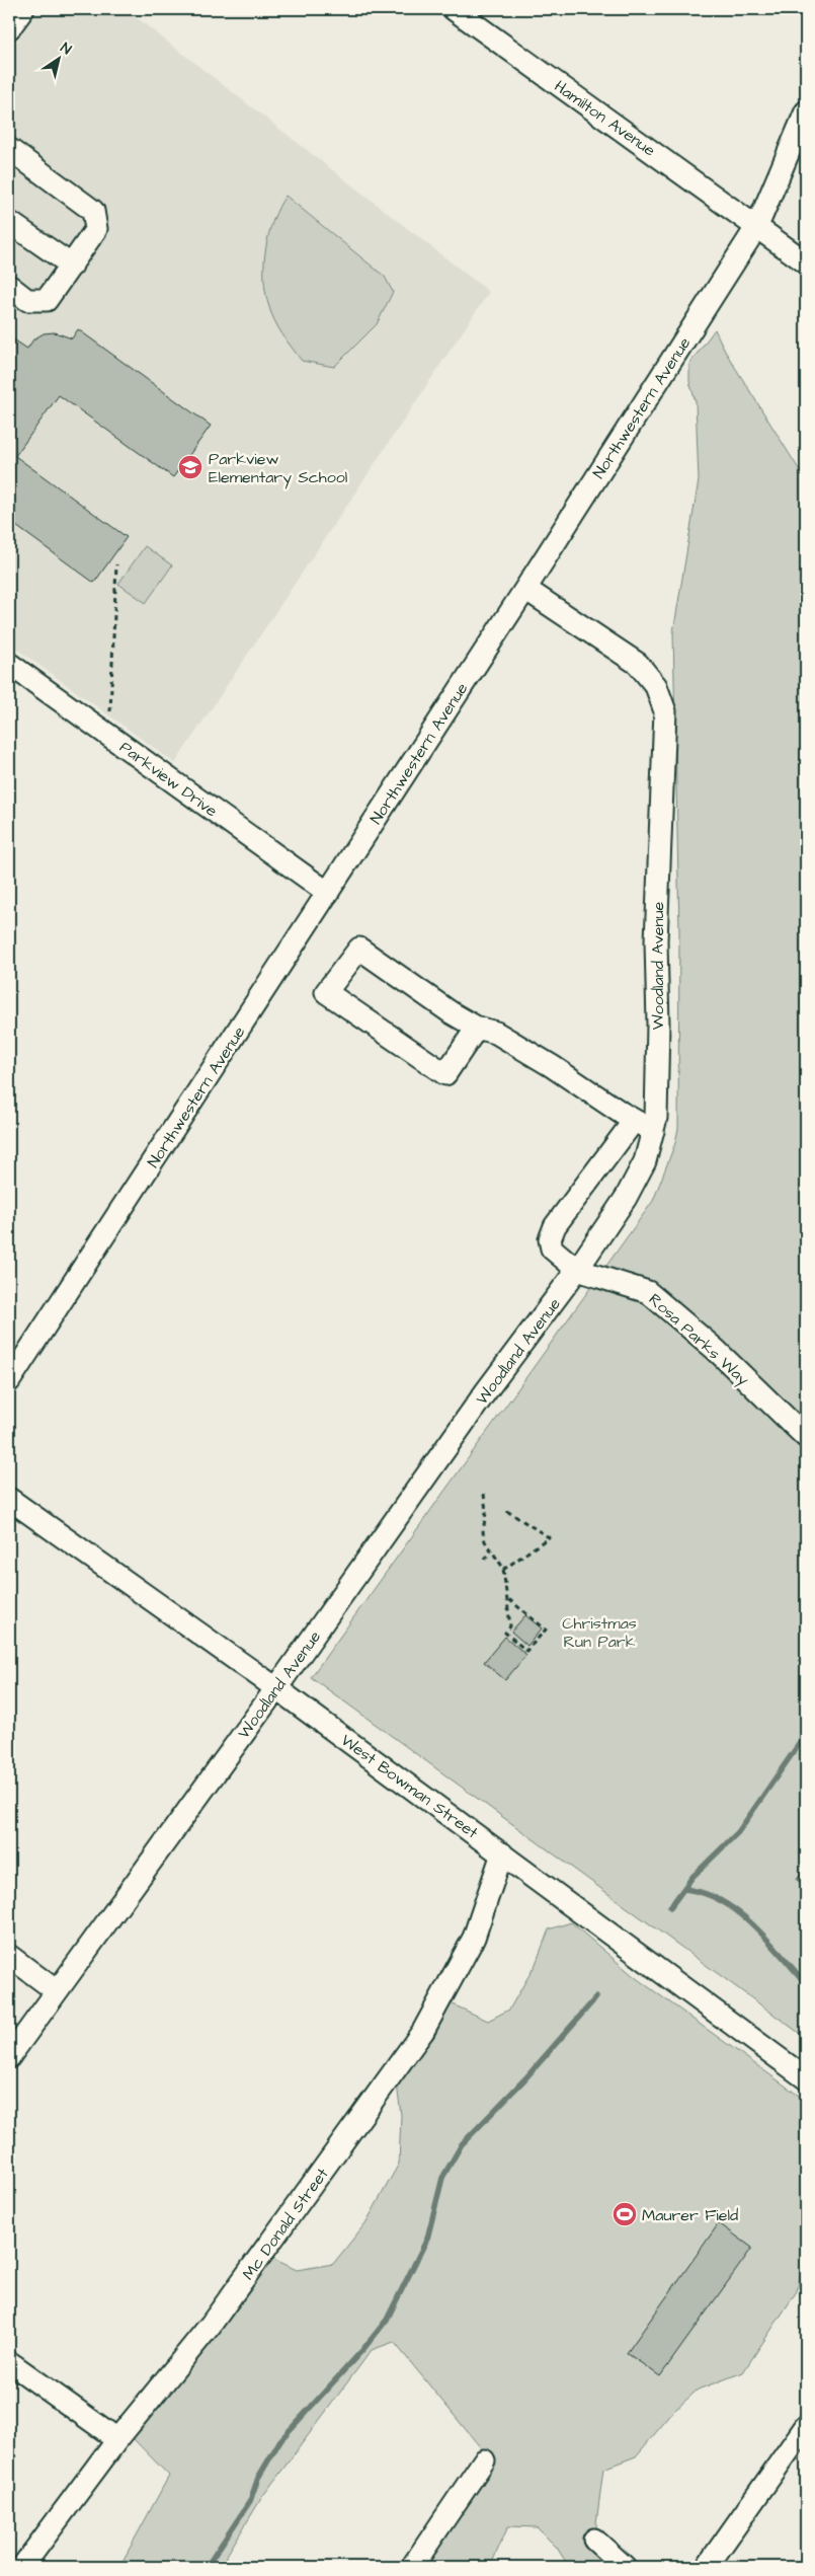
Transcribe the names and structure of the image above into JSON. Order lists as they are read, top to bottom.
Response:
{
  "streets": {
    "street": [
      "Hamilton Avenue",
      "Northwestern Avenue",
      "Parkview Drive",
      "Woodland Avenue",
      "Rosa Parks Way",
      "West Bowman Street",
      "Mc Donald Street"
    ]
  },
  "crossings": [
    ["Hamilton Avenue", "Northwestern Avenue"],
    ["Northwestern Avenue", "Parkview Drive"],
    ["Northwestern Avenue", "Woodland Avenue"],
    ["Woodland Avenue", "Rosa Parks Way"],
    ["Woodland Avenue", "West Bowman Street"],
    ["West Bowman Street", "Mc Donald Street"]
  ],
  "parks": ["Christmas Run Park"],
  "places": {
    "school or university": ["Parkview Elementary School"],
    "sports": ["Maurer Field"]
  },
  "north": "top right"
}
